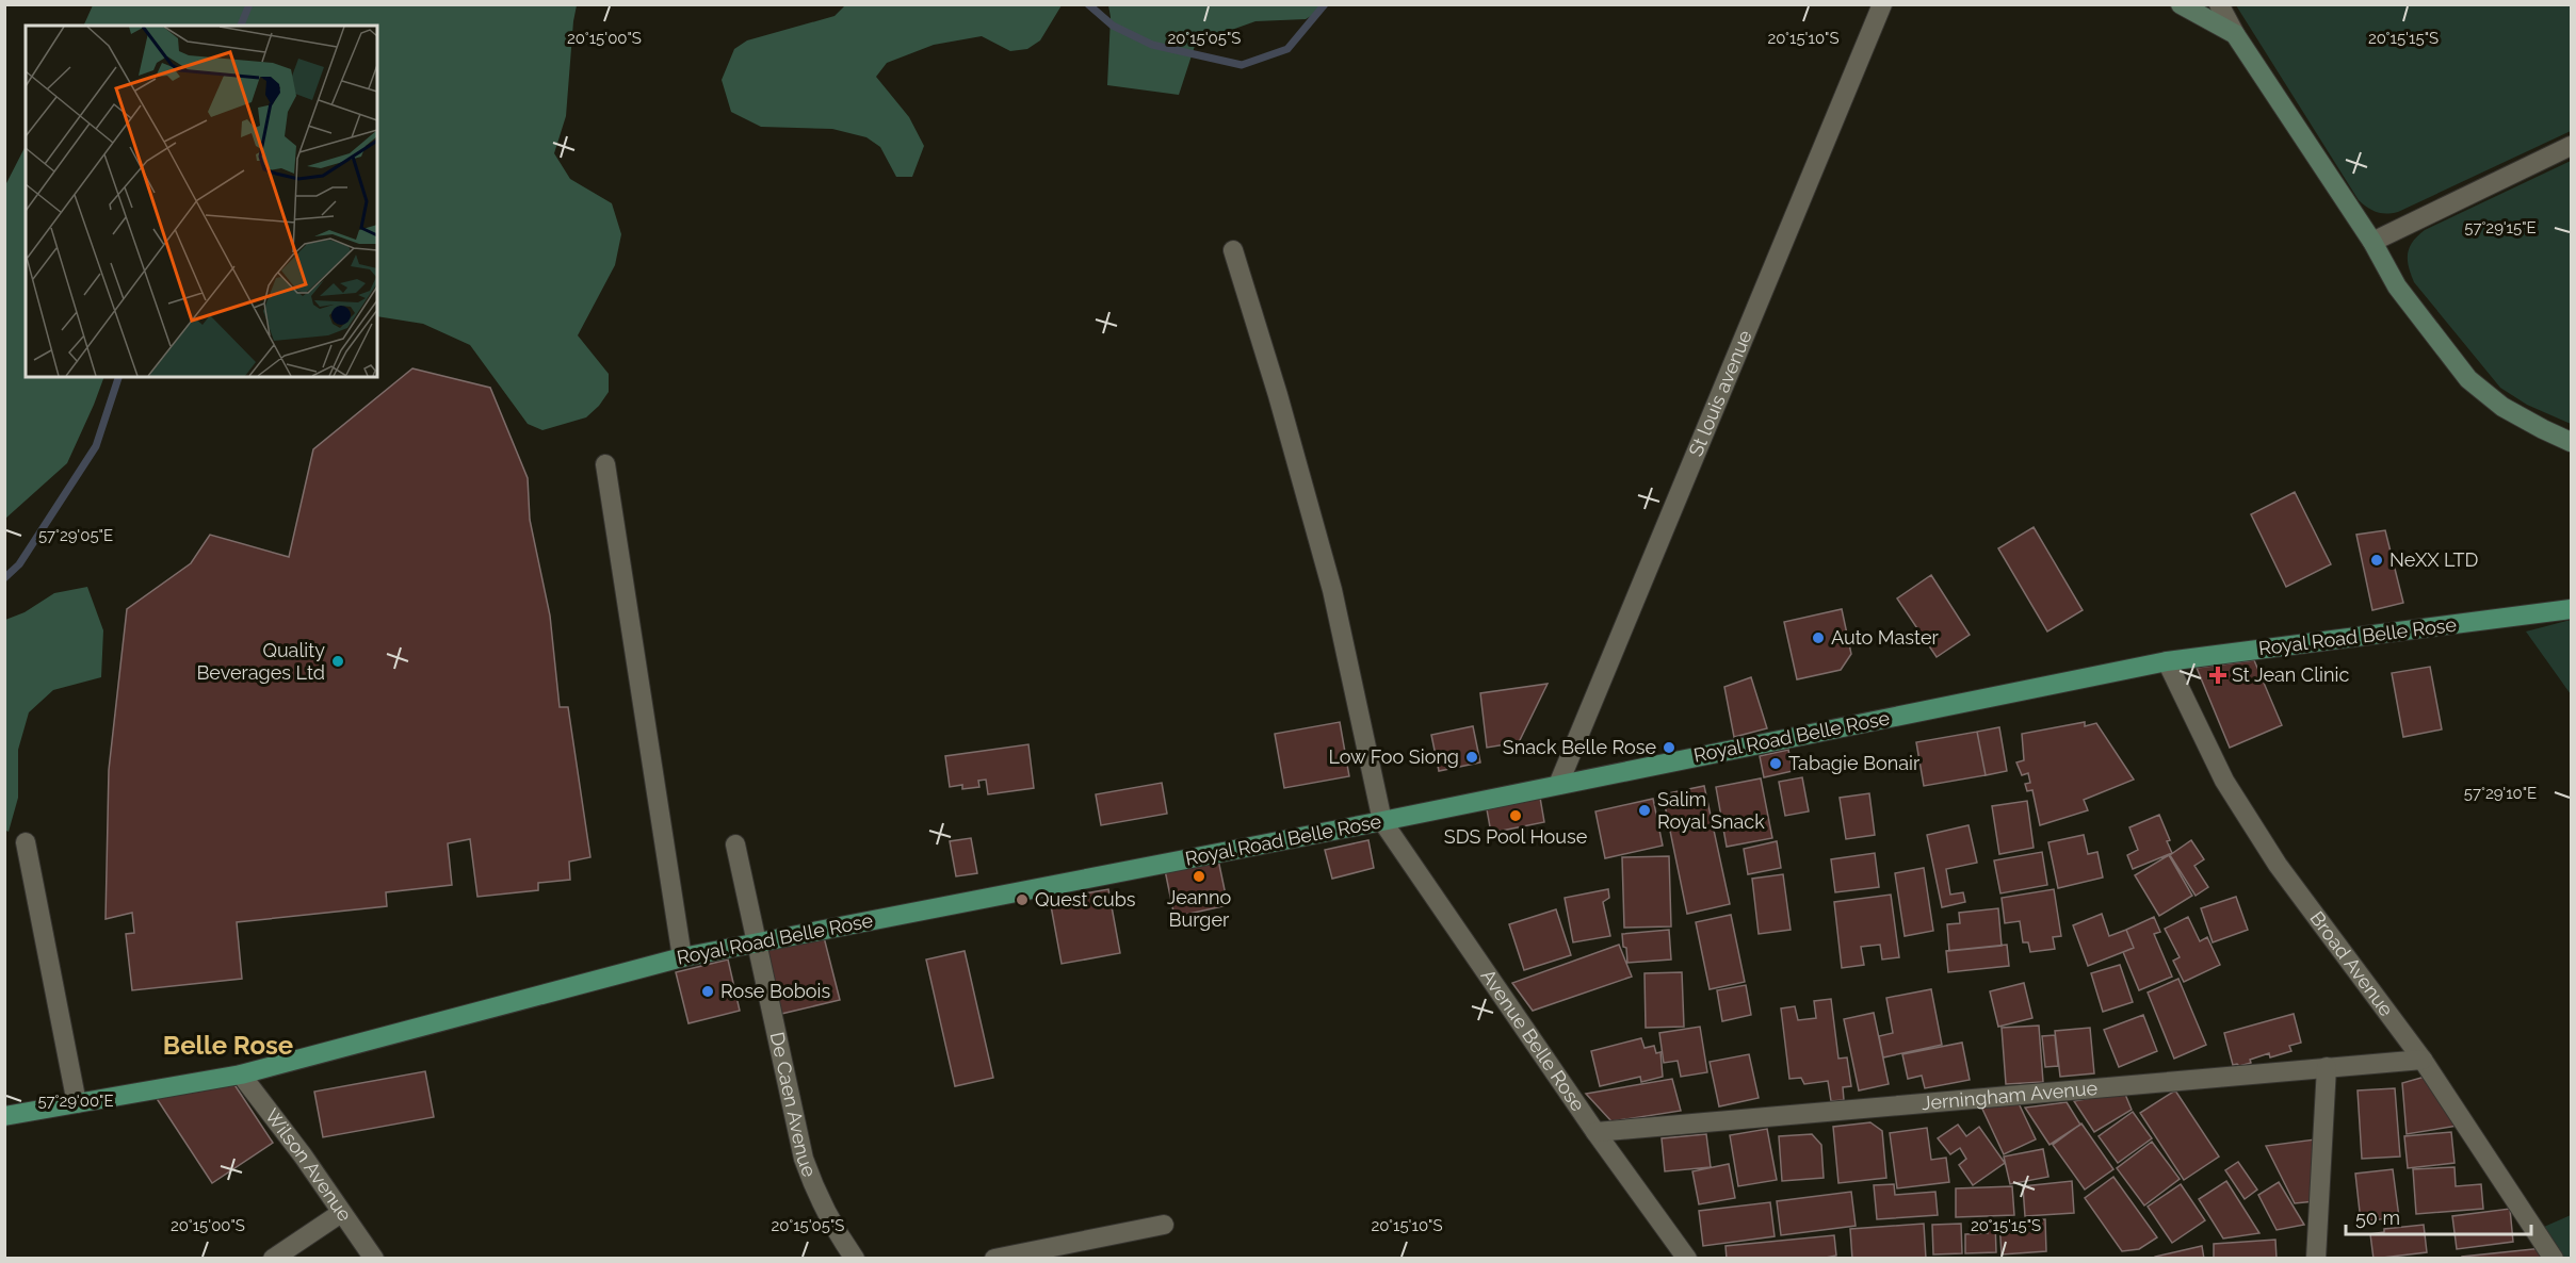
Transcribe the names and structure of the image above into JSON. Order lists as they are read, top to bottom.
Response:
{
  "streets": {
    "main road": ["Royal Road Belle Rose"],
    "street": [
      "St louis avenue",
      "Broad Avenue",
      "Avenue Belle Rose",
      "Jerningham Avenue",
      "De Caen Avenue",
      "Wilson Avenue"
    ]
  },
  "crossings": [
    ["St louis avenue", "Royal Road Belle Rose"],
    ["Royal Road Belle Rose", "Broad Avenue"],
    ["Royal Road Belle Rose", "Avenue Belle Rose"],
    ["Royal Road Belle Rose", "De Caen Avenue"],
    ["Royal Road Belle Rose", "Wilson Avenue"],
    ["Broad Avenue", "Jerningham Avenue"],
    ["Avenue Belle Rose", "Jerningham Avenue"]
  ],
  "districts": ["Belle Rose"],
  "places": {
    "other": [
      "NeXX LTD",
      "Auto Master",
      "Quality Beverages Ltd",
      "Snack Belle Rose",
      "Low Foo Siong",
      "Tabagie Bonair",
      "Salim Royal Snack",
      "SDS Pool House",
      "Jeanno Burger",
      "Quest cubs",
      "Rose Bobois"
    ],
    "health": ["St Jean Clinic"]
  },
  "scale_bar": "50 m",
  "coordinates": [
    "20°15'00\"S",
    "20°15'05\"S",
    "20°15'10\"S",
    "20°15'15\"S",
    "57°29'15\"E",
    "57°29'05\"E",
    "57°29'10\"E",
    "57°29'00\"E"
  ]
}
